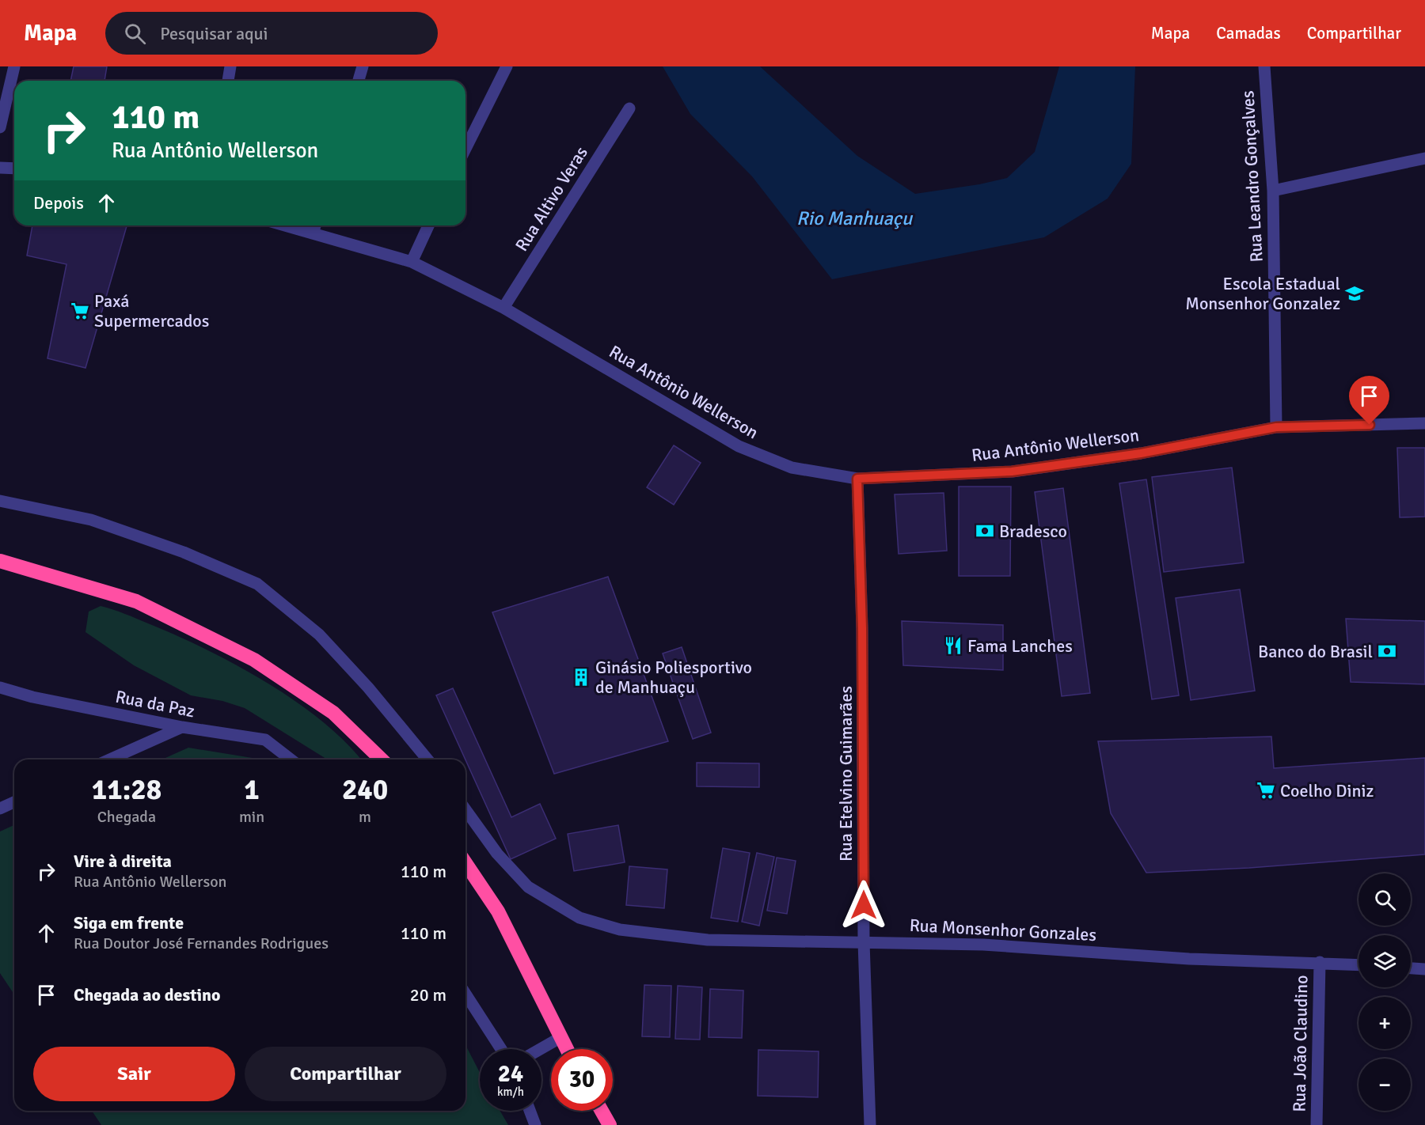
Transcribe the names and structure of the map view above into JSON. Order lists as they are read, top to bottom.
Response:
{
  "streets": {
    "street": [
      "Rua Leandro Gonçalves",
      "Rua Altivo Veras",
      "Rua Antônio Wellerson",
      "Rua da Paz",
      "Rua Etelvino Guimarães",
      "Rua Monsenhor Gonzales",
      "Rua João Claudino"
    ]
  },
  "crossings": [
    ["Rua Leandro Gonçalves", "Rua Antônio Wellerson"],
    ["Rua Altivo Veras", "Rua Antônio Wellerson"],
    ["Rua Antônio Wellerson", "Rua Etelvino Guimarães"],
    ["Rua Etelvino Guimarães", "Rua Monsenhor Gonzales"],
    ["Rua Monsenhor Gonzales", "Rua João Claudino"]
  ],
  "water": ["Rio Manhuaçu"],
  "places": {
    "school or university": ["Escola Estadual Monsenhor Gonzalez"],
    "supermarket": ["Paxá Supermercados", "Coelho Diniz"],
    "bank": ["Bradesco", "Banco do Brasil"],
    "restaurant": ["Fama Lanches"],
    "building": ["Ginásio Poliesportivo de Manhuaçu"]
  },
  "page": {
    "header": "Mapa",
    "search": "Pesquisar aqui",
    "nav": ["Mapa", "Camadas", "Compartilhar"],
    "turn": ["110 m", "Rua Antônio Wellerson"],
    "then": "Depois",
    "eta": [
      "11:28",
      "Chegada",
      "1",
      "min",
      "240",
      "m"
    ],
    "list": [
      {
        "name": "Vire à direita",
        "note": "Rua Antônio Wellerson",
        "value": "110 m"
      },
      {
        "name": "Siga em frente",
        "note": "Rua Doutor José Fernandes Rodrigues",
        "value": "110 m"
      },
      {
        "name": "Chegada ao destino",
        "value": "20 m"
      }
    ],
    "map_buttons": ["+", "−"],
    "buttons": ["Sair", "Compartilhar"],
    "speed": "24 km/h",
    "limit": "30"
  }
}
